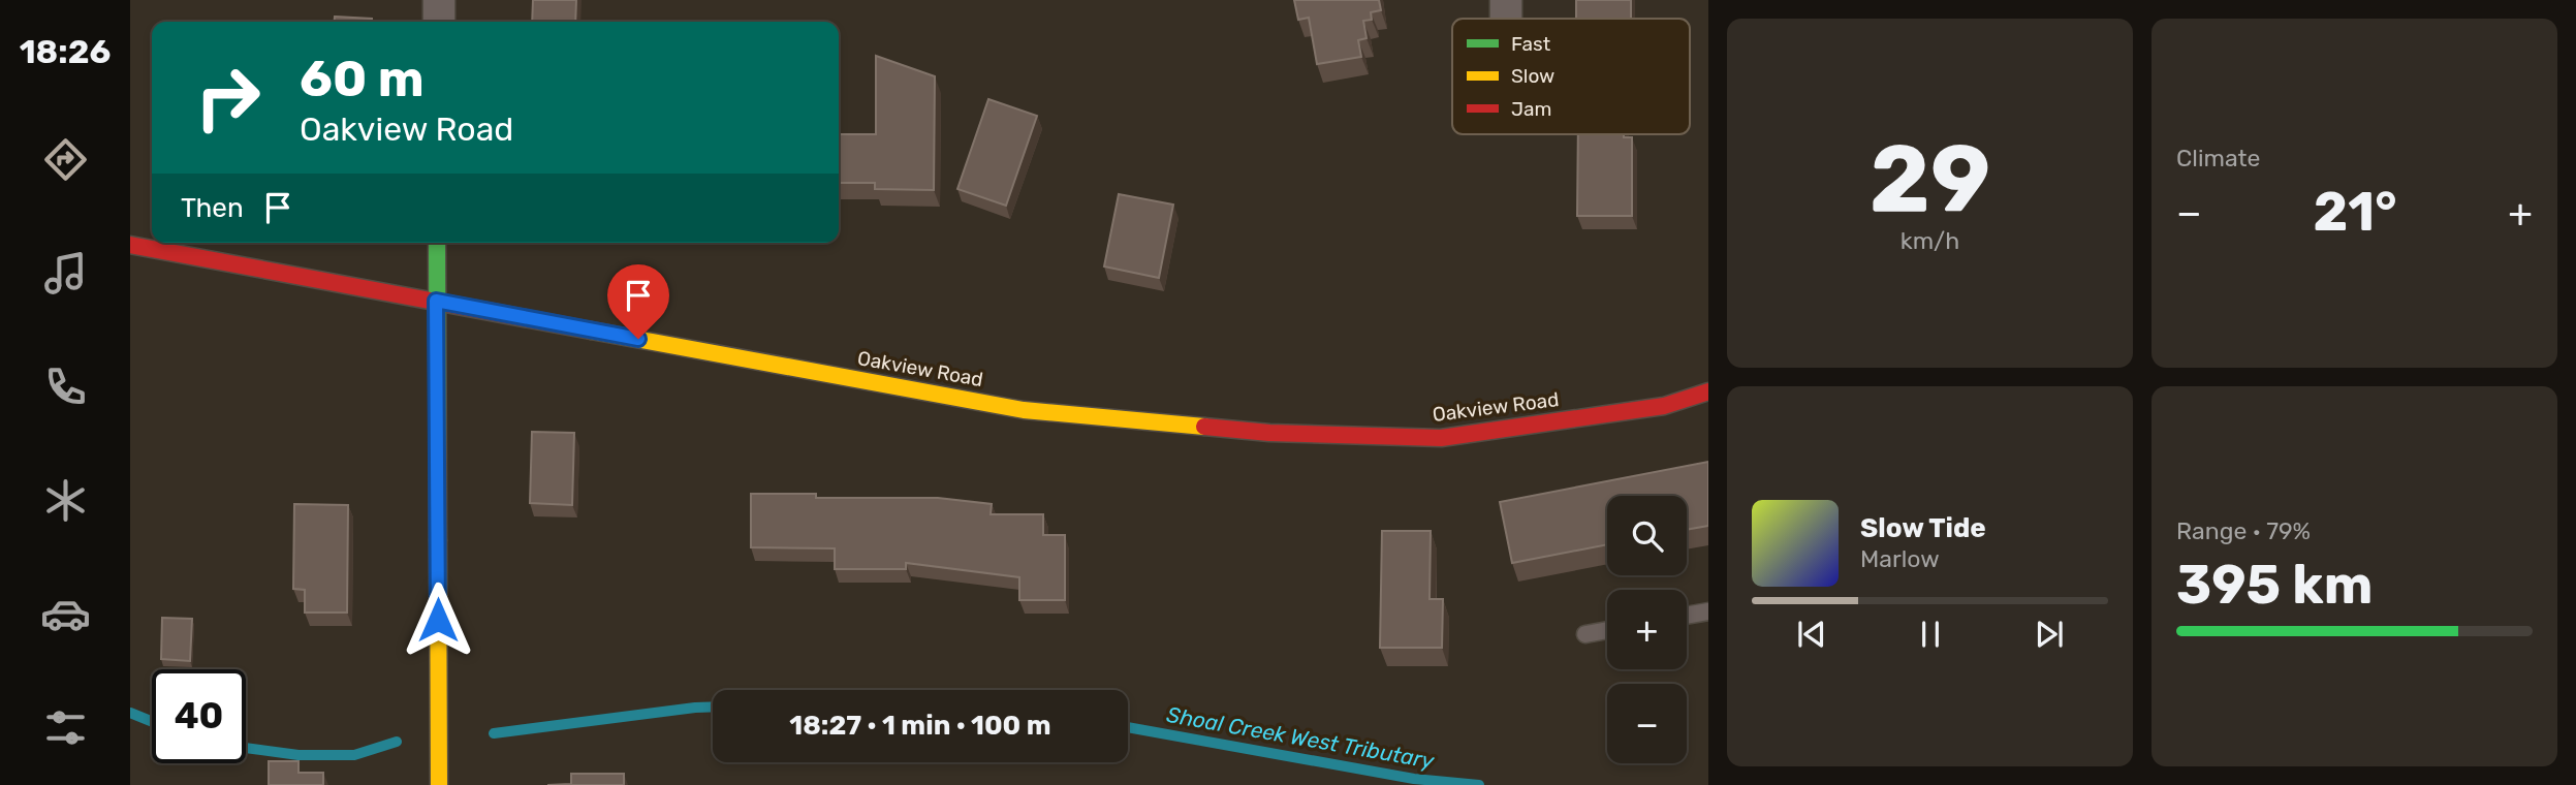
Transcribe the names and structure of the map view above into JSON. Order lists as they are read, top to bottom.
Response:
{
  "streets": {
    "street": ["Oakview Road"]
  },
  "water": ["Shoal Creek West Tributary"],
  "legend": ["Fast", "Slow", "Jam"],
  "page": {
    "tabs": "18:26",
    "tile": [
      ["29", "km/h"],
      "Climate",
      ["Range · 79%", "395 km"]
    ],
    "turn": ["60 m", "Oakview Road"],
    "then": "Then",
    "heat": ["−", "21°", "+"],
    "map_buttons": ["+", "−"],
    "song": ["Slow Tide", "Marlow"],
    "limit": "40",
    "trip": "18:27 · 1 min · 100 m"
  }
}
